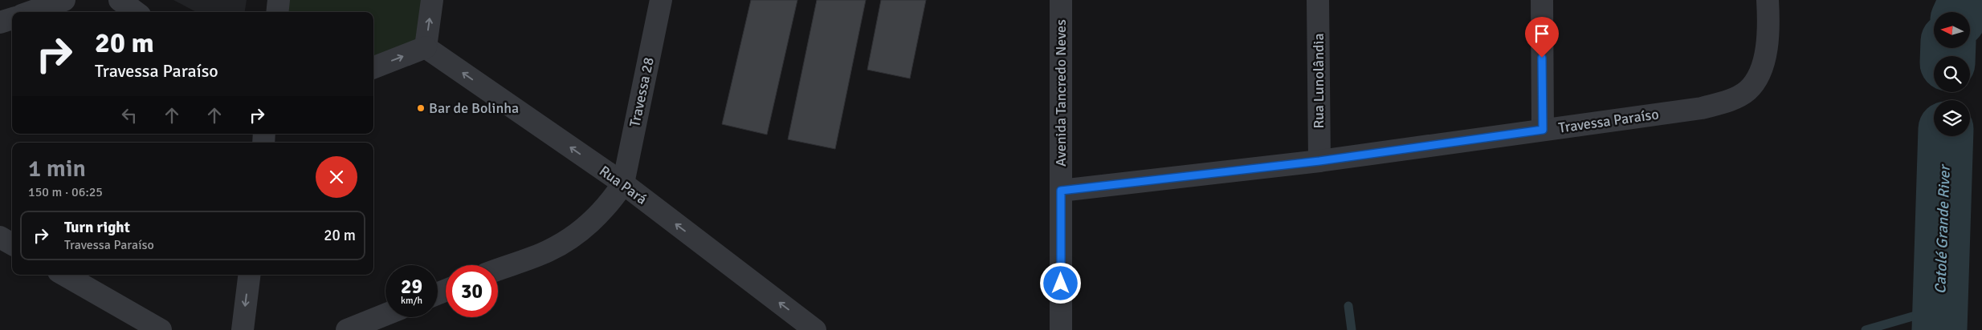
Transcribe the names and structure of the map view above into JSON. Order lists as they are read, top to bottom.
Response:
{
  "streets": {
    "street": [
      "Rua Lunolândia",
      "Travessa 28",
      "Avenida Tancredo Neves",
      "Travessa Paraíso",
      "Rua Pará"
    ]
  },
  "crossings": [
    ["Rua Lunolândia", "Travessa Paraíso"],
    ["Travessa 28", "Rua Pará"],
    ["Avenida Tancredo Neves", "Travessa Paraíso"]
  ],
  "one_way": ["Rua Pará"],
  "water": ["Catolé Grande River"],
  "places": ["Bar de Bolinha"],
  "north": "left",
  "page": {
    "turn": ["20 m", "Travessa Paraíso"],
    "heading": ["1 min", "150 m · 06:25"],
    "list": [
      {
        "name": "Turn right",
        "note": "Travessa Paraíso",
        "value": "20 m"
      }
    ],
    "speed": "29 km/h",
    "limit": "30"
  }
}
